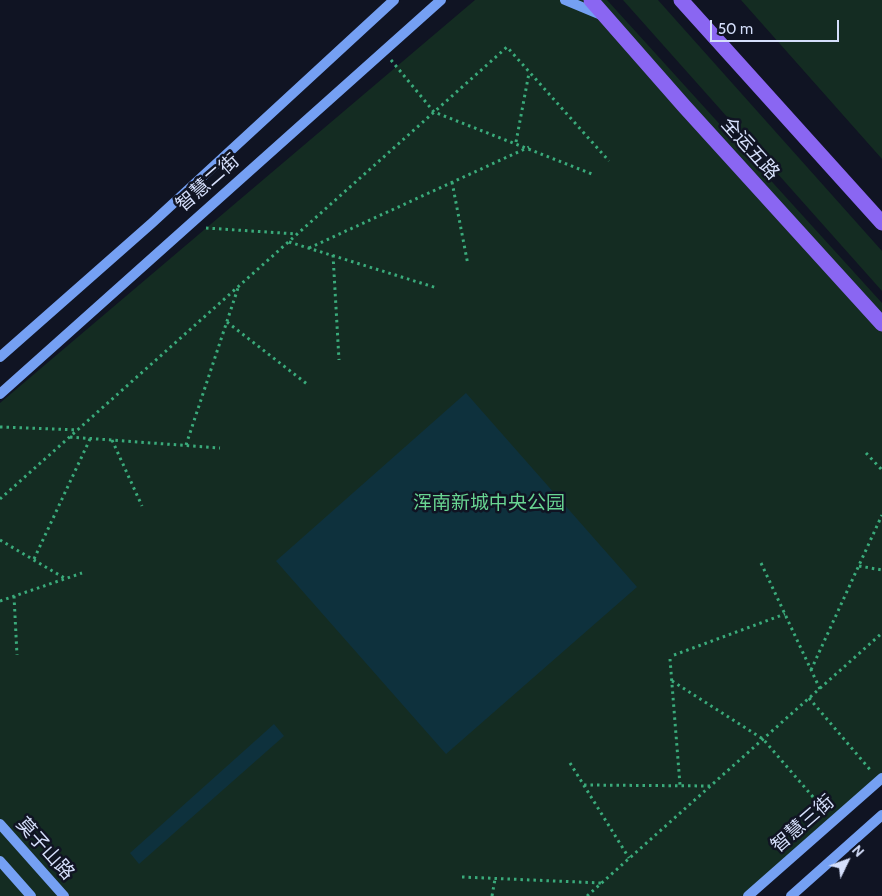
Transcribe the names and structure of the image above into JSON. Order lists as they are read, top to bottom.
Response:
{
  "streets": {
    "main road": [
      "全运五路",
      "智慧二街",
      "智慧三街",
      "莫子山路"
    ]
  },
  "parks": ["浑南新城中央公园"],
  "scale_bar": "50 m",
  "north": "top right"
}
